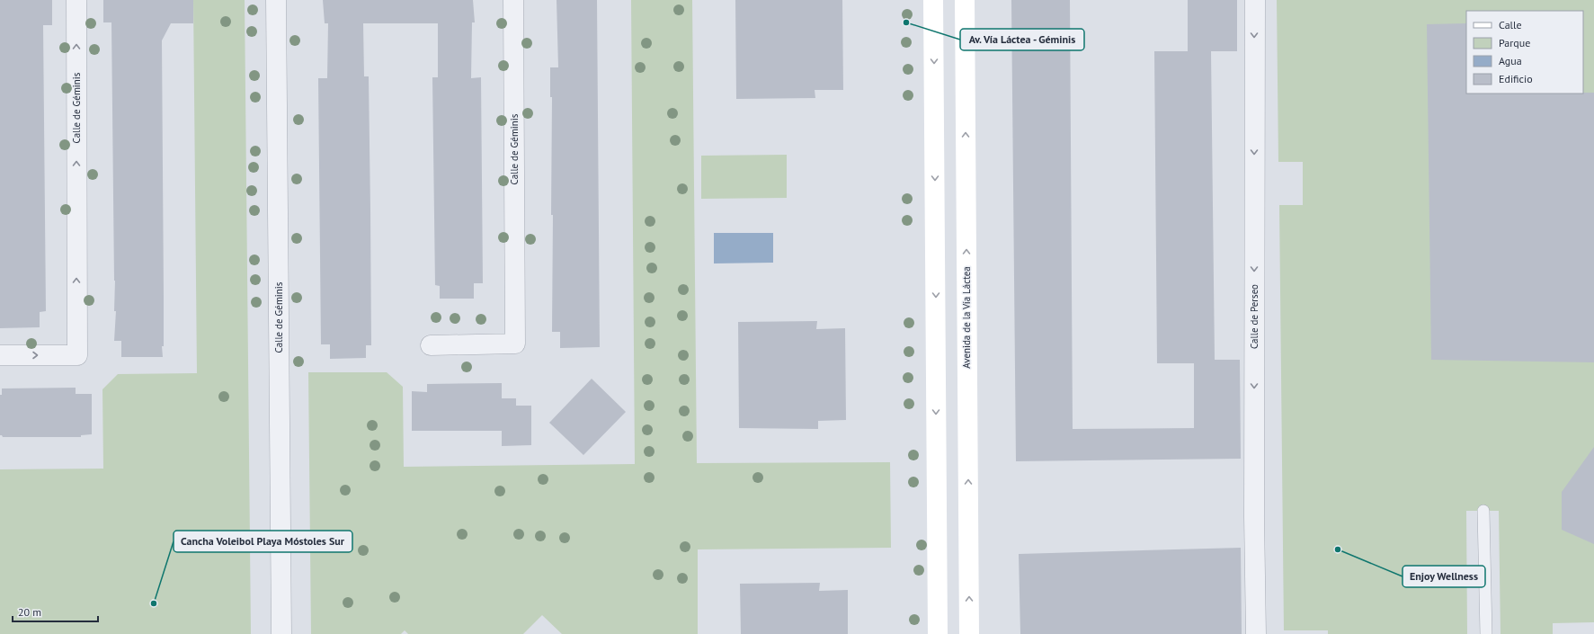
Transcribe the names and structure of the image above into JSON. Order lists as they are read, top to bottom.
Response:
{
  "streets": {
    "street": ["Calle de Géminis", "Calle de Perseo", "Avenida de la Vía Láctea"]
  },
  "one_way": ["Calle de Perseo"],
  "places": ["Av. Vía Láctea - Géminis", "Enjoy Wellness", "Cancha Voleibol Playa Móstoles Sur"],
  "legend": [
    "Calle",
    "Parque",
    "Agua",
    "Edificio"
  ],
  "scale_bar": "20 m"
}
